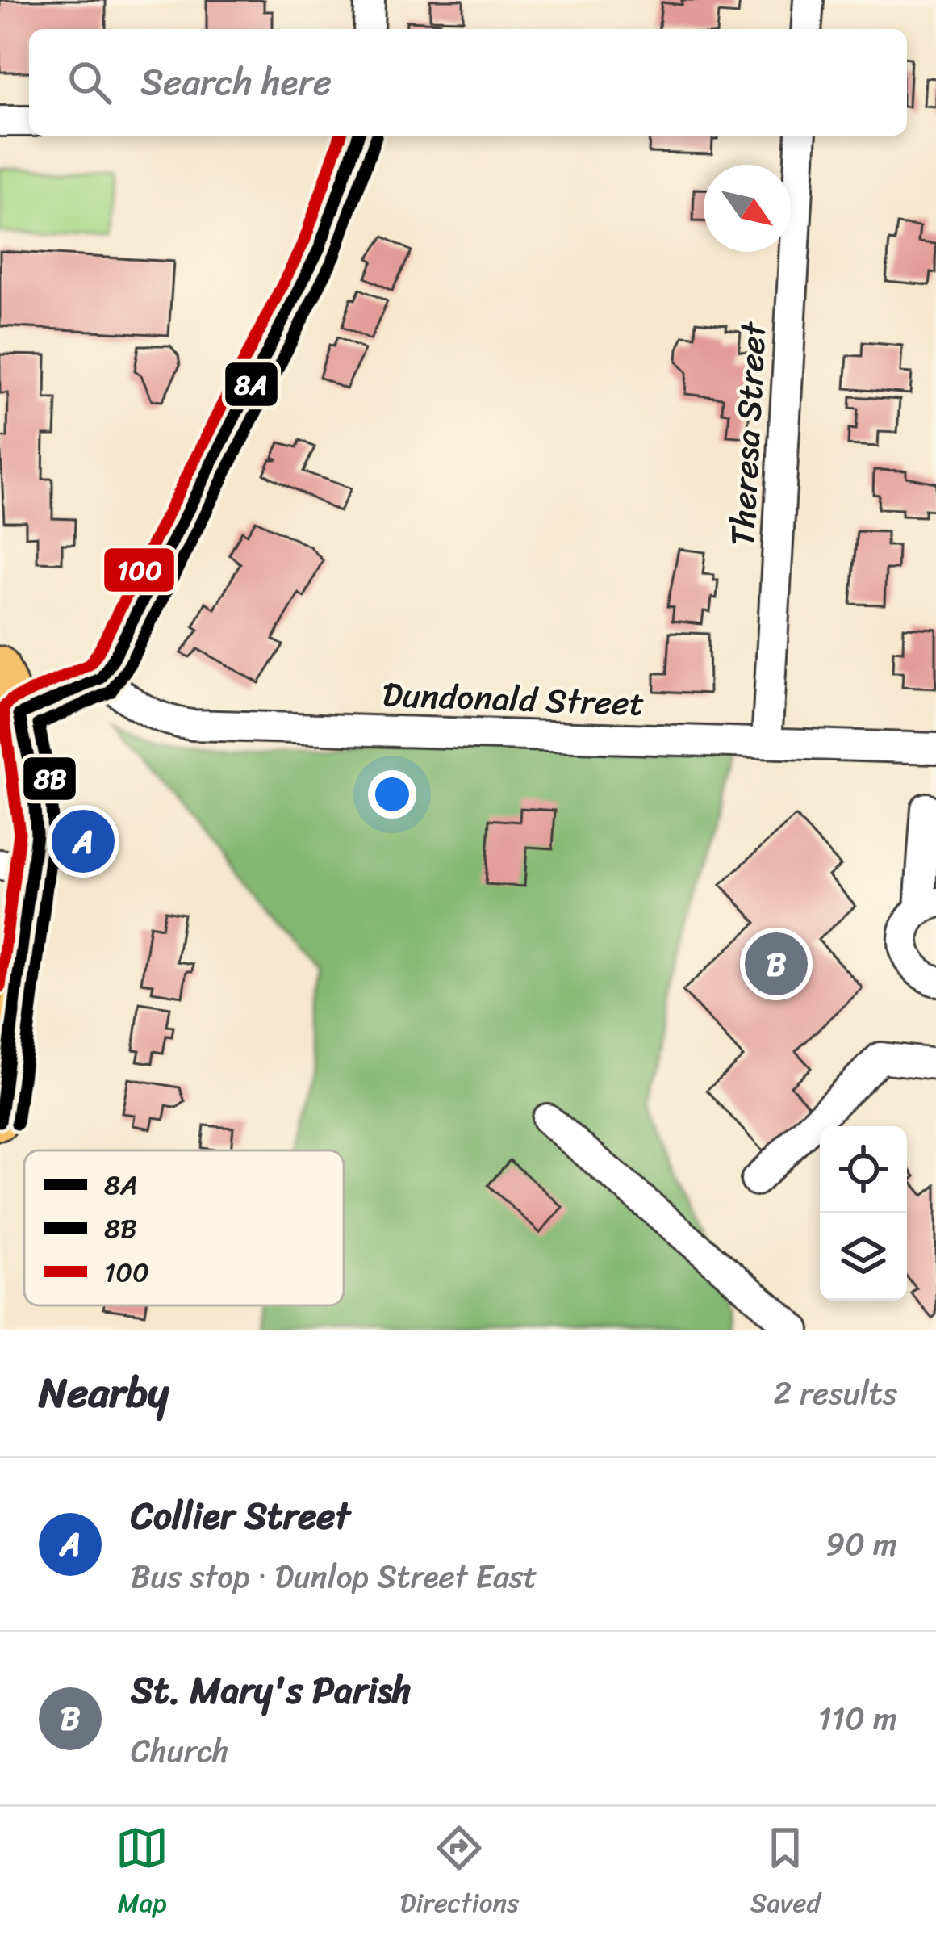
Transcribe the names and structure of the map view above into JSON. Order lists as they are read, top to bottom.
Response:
{
  "streets": {
    "street": ["Theresa Street", "Dundonald Street"]
  },
  "crossings": [
    ["Theresa Street", "Dundonald Street"]
  ],
  "lines": ["transit line 8A", "transit line 100", "transit line 8B"],
  "legend": ["8A", "8B", "100"],
  "north": "bottom right",
  "page": {
    "search": "Search here",
    "pins": ["A", "B"],
    "heading": ["Nearby", "2 results"],
    "list": [
      {
        "mark": "A",
        "name": "Collier Street",
        "note": "Bus stop · Dunlop Street East",
        "value": "90 m"
      },
      {
        "mark": "B",
        "name": "St. Mary's Parish",
        "note": "Church",
        "value": "110 m"
      }
    ],
    "nav": ["Map", "Directions", "Saved"]
  }
}
